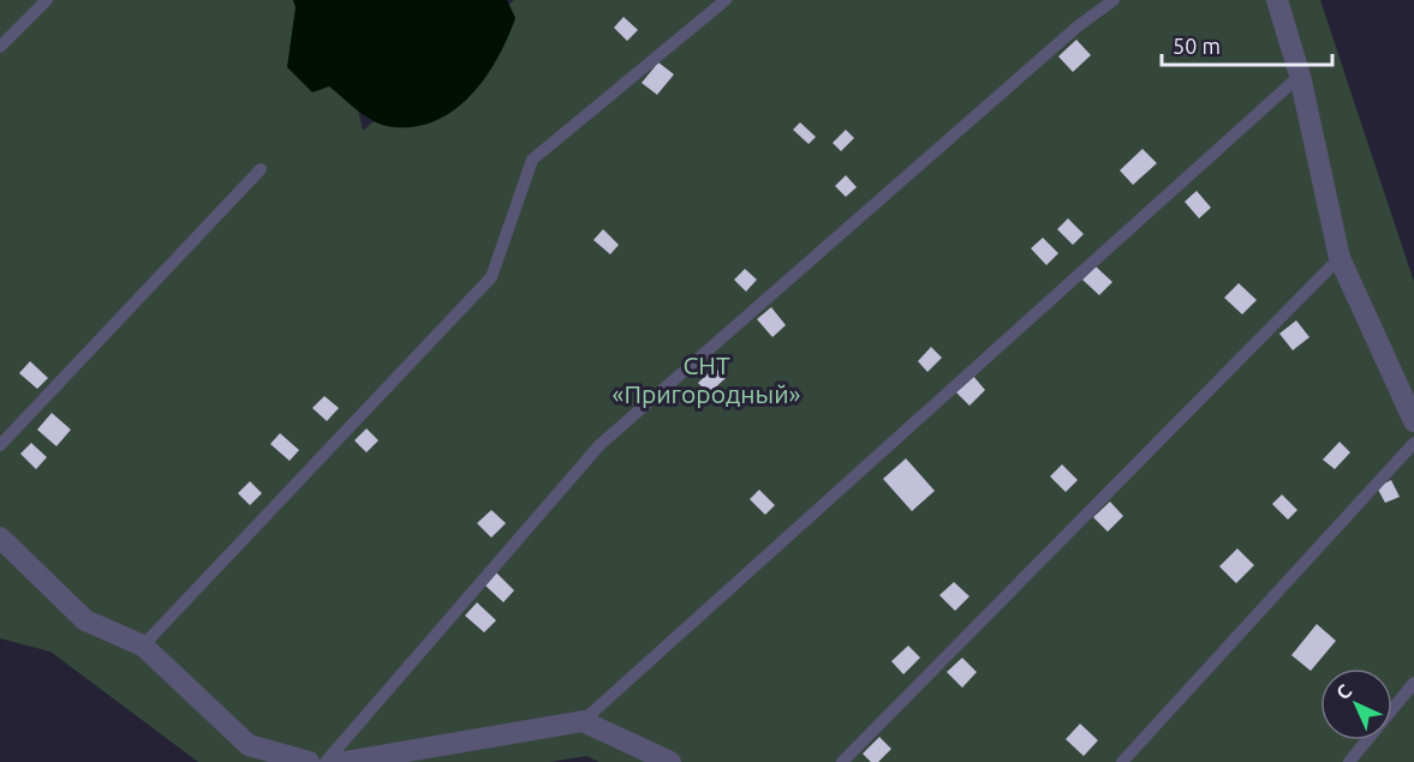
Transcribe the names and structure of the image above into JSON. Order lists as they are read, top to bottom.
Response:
{
  "parks": ["СНТ «Пригородный»"],
  "scale_bar": "50 m",
  "north": "top left"
}
